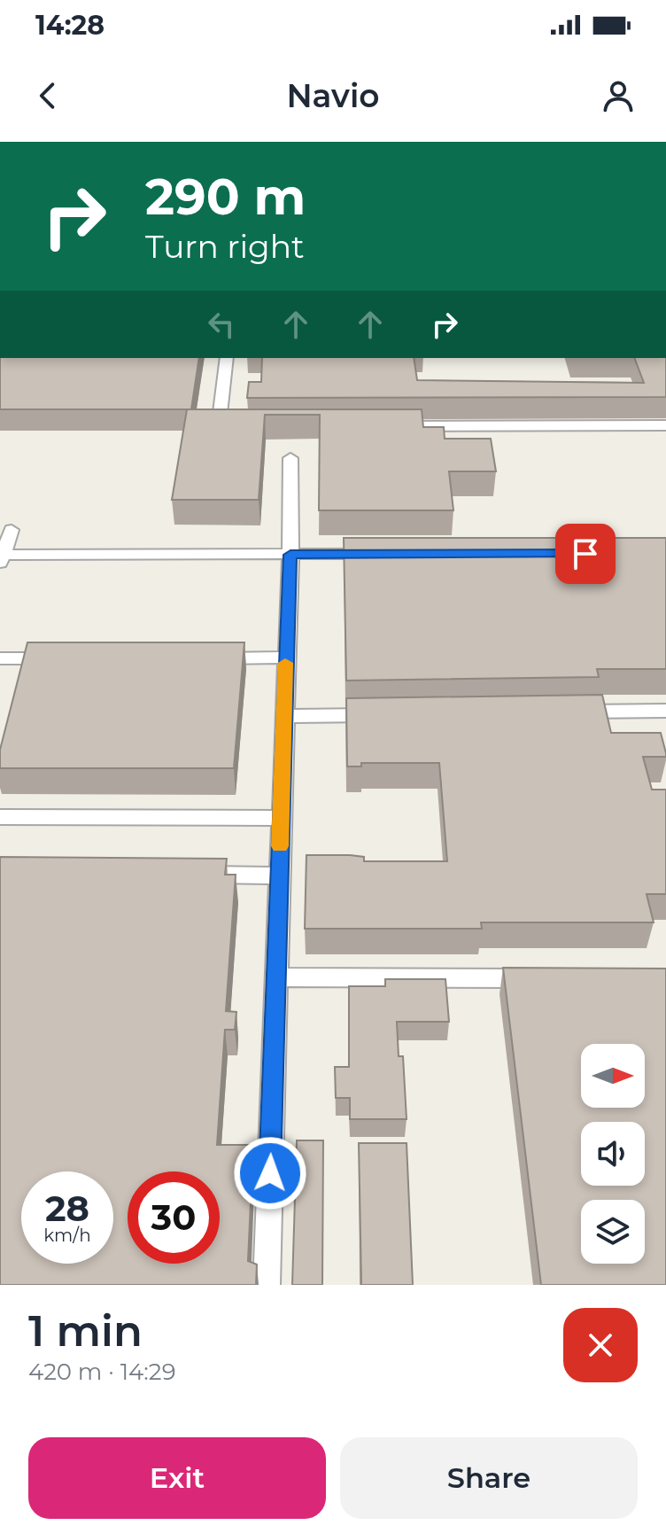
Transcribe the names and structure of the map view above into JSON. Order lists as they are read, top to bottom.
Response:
{
  "north": "right",
  "page": {
    "status": "14:28",
    "header": "Navio",
    "turn": ["290 m", "Turn right"],
    "speed": "28 km/h",
    "limit": "30",
    "heading": ["1 min", "420 m · 14:29"],
    "buttons": ["Exit", "Share"]
  }
}
